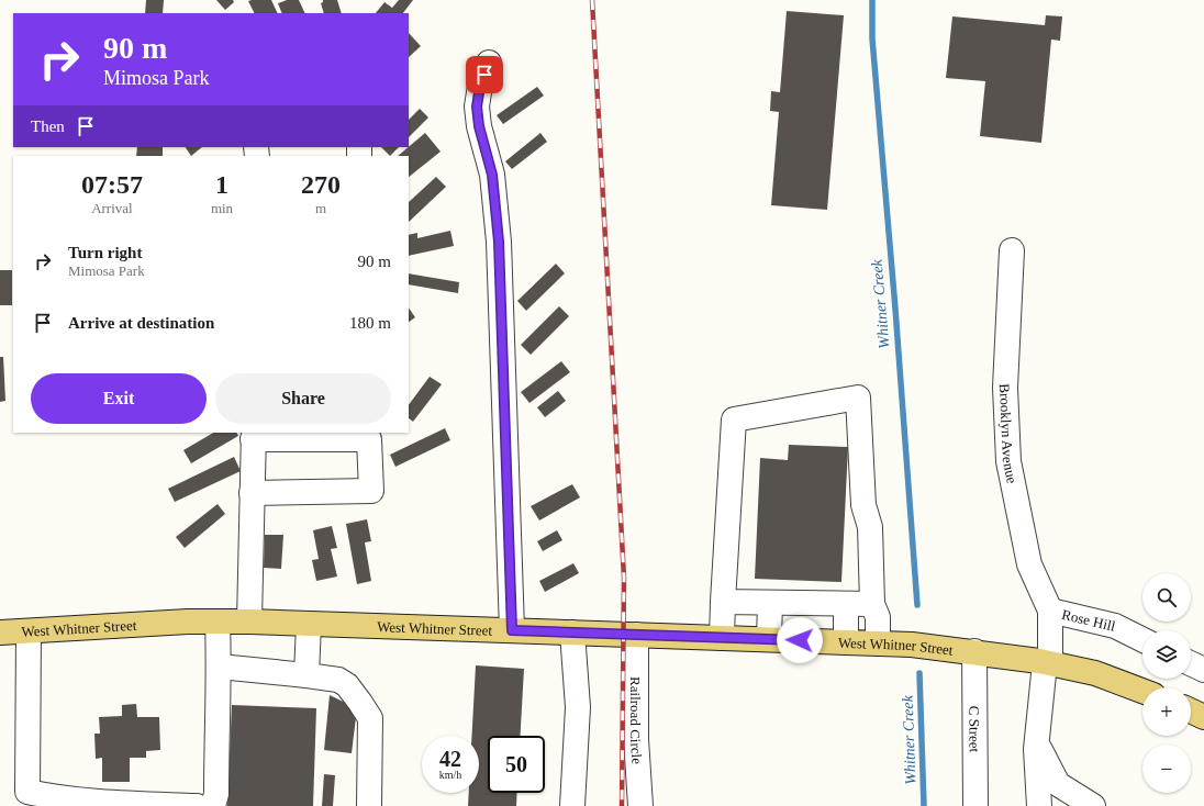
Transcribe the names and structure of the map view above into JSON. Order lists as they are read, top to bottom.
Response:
{
  "streets": {
    "main road": ["West Whitner Street"],
    "street": [
      "Brooklyn Avenue",
      "Rose Hill",
      "Railroad Circle",
      "C Street"
    ]
  },
  "crossings": [
    ["Brooklyn Avenue", "Rose Hill"],
    ["Rose Hill", "West Whitner Street"],
    ["West Whitner Street", "Railroad Circle"],
    ["West Whitner Street", "C Street"]
  ],
  "water": ["Whitner Creek"],
  "page": {
    "turn": ["90 m", "Mimosa Park"],
    "then": "Then",
    "eta": [
      "07:57",
      "Arrival",
      "1",
      "min",
      "270",
      "m"
    ],
    "list": [
      {
        "name": "Turn right",
        "note": "Mimosa Park",
        "value": "90 m"
      },
      {
        "name": "Arrive at destination",
        "value": "180 m"
      }
    ],
    "buttons": ["Exit", "Share"],
    "map_buttons": ["+", "−"],
    "speed": "42 km/h",
    "limit": "50"
  }
}
